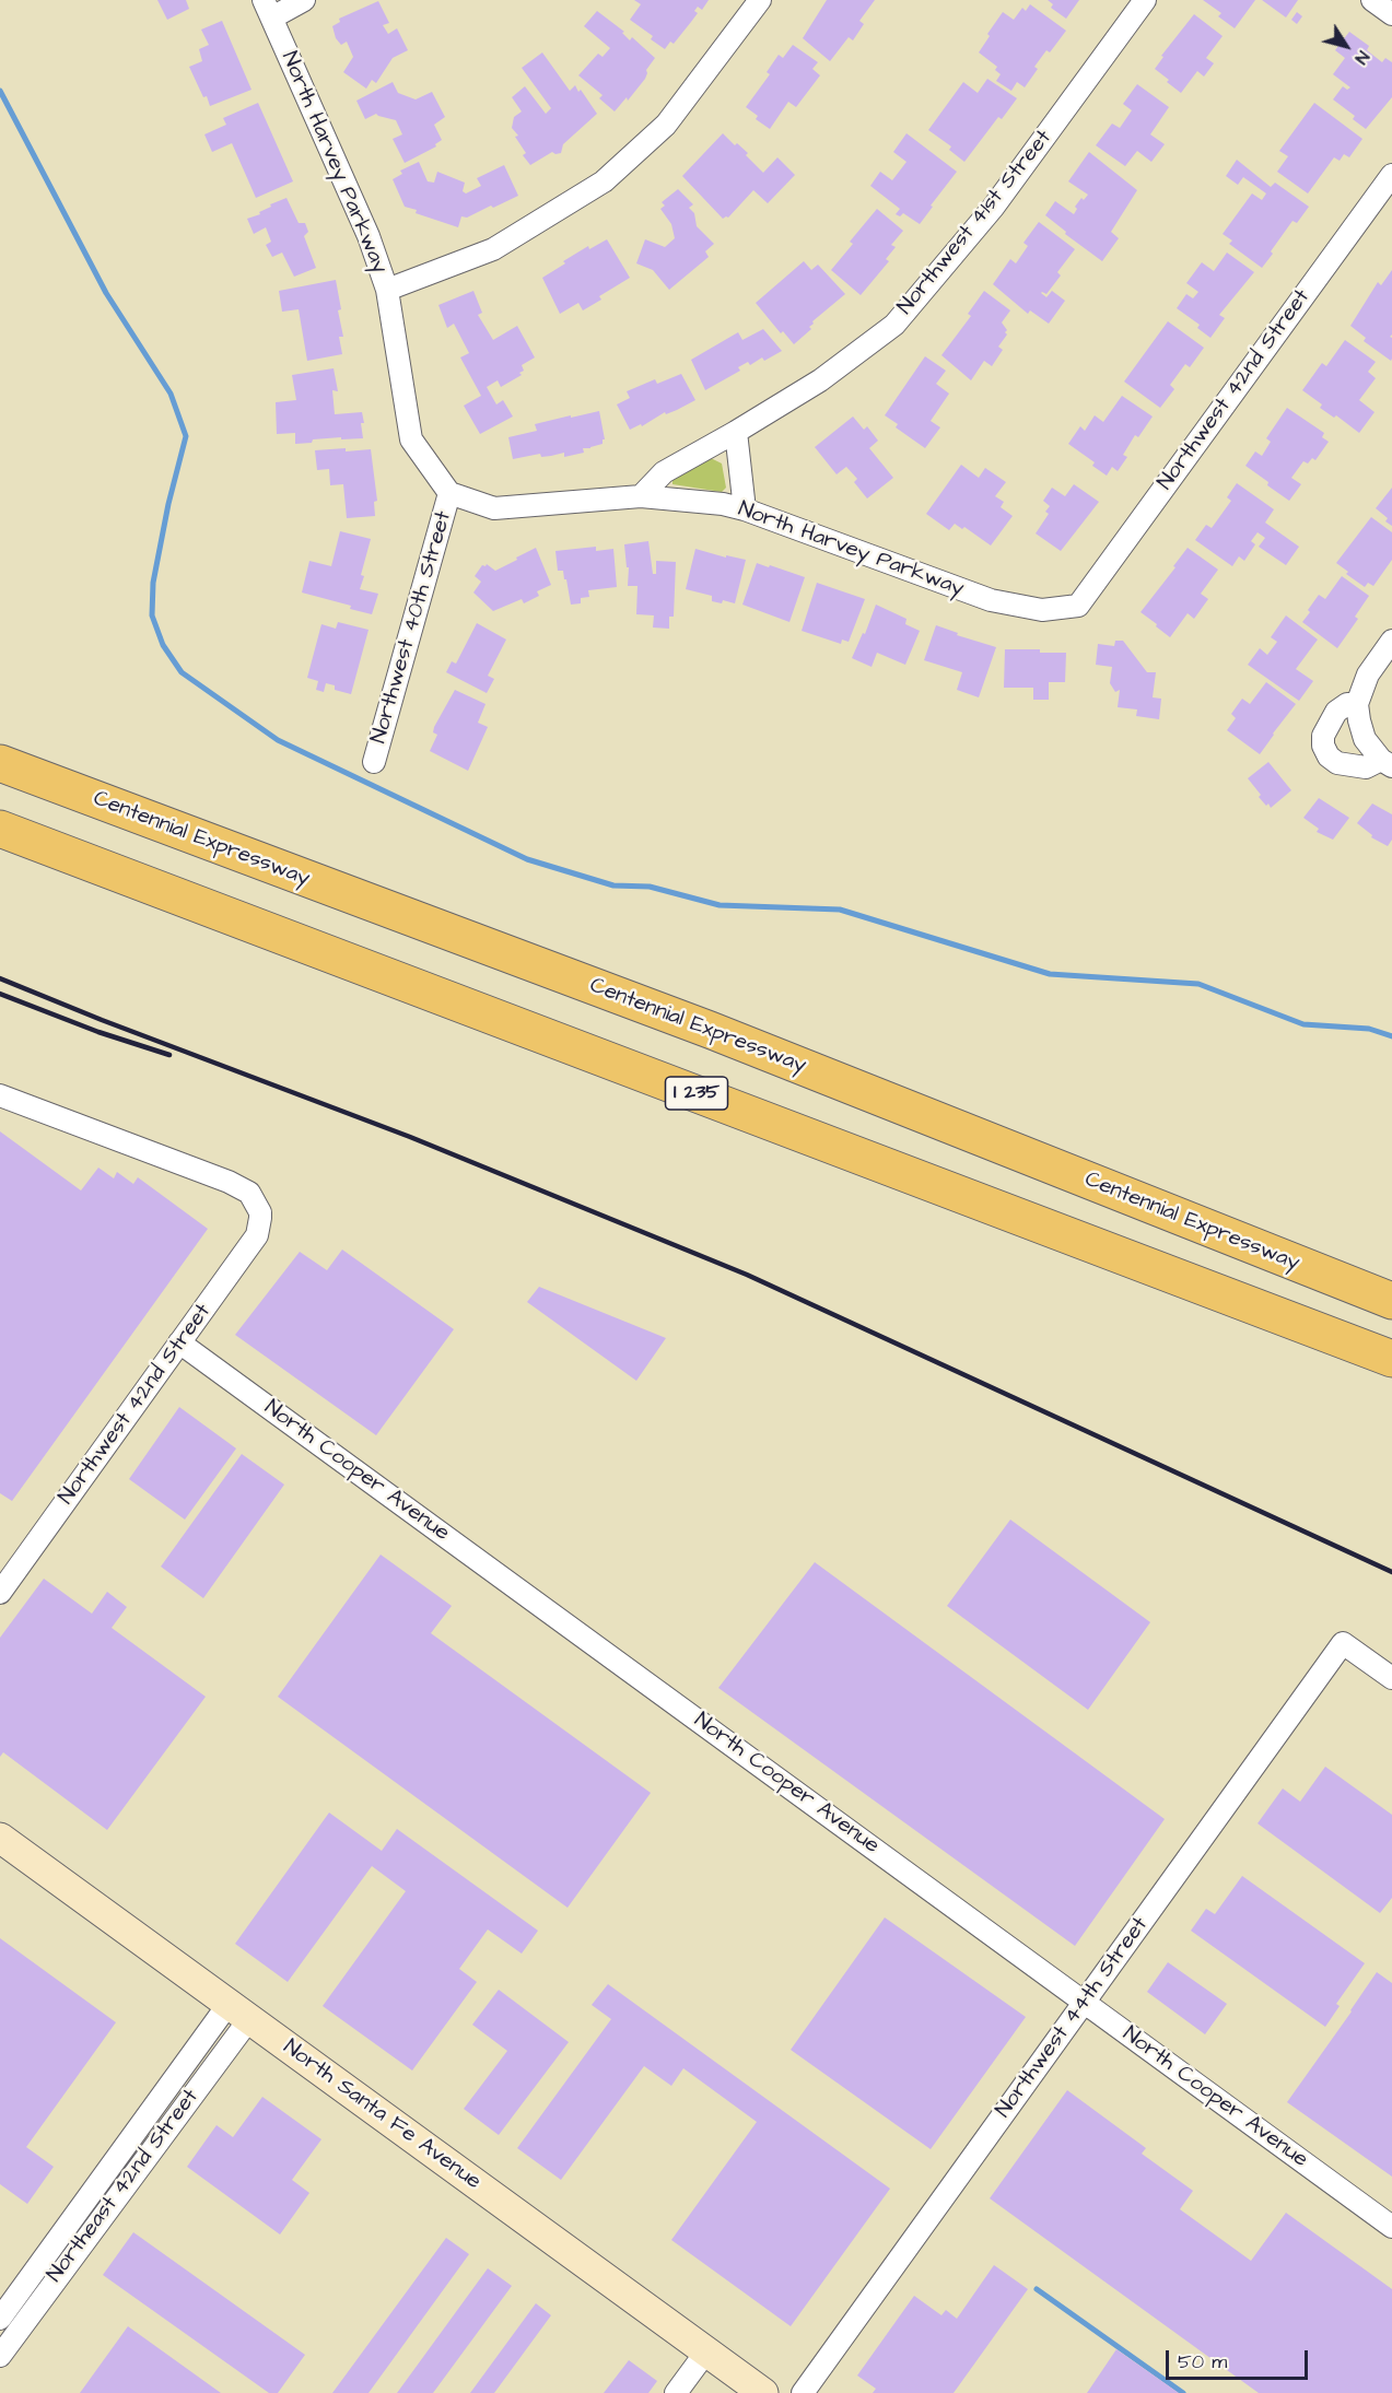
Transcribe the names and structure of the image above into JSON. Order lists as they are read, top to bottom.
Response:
{
  "streets": {
    "highway": ["Centennial Expressway", "I 235"],
    "main road": ["North Santa Fe Avenue"],
    "street": [
      "North Harvey Parkway",
      "Northwest 41st Street",
      "Northwest 42nd Street",
      "Northwest 40th Street",
      "North Cooper Avenue",
      "Northwest 44th Street",
      "Northeast 42nd Street"
    ]
  },
  "crossings": [
    ["North Harvey Parkway", "Northwest 41st Street"],
    ["North Harvey Parkway", "Northwest 42nd Street"],
    ["North Harvey Parkway", "Northwest 40th Street"],
    ["Northwest 42nd Street", "North Cooper Avenue"],
    ["North Cooper Avenue", "Northwest 44th Street"],
    ["North Santa Fe Avenue", "Northeast 42nd Street"]
  ],
  "scale_bar": "50 m",
  "north": "bottom right"
}
